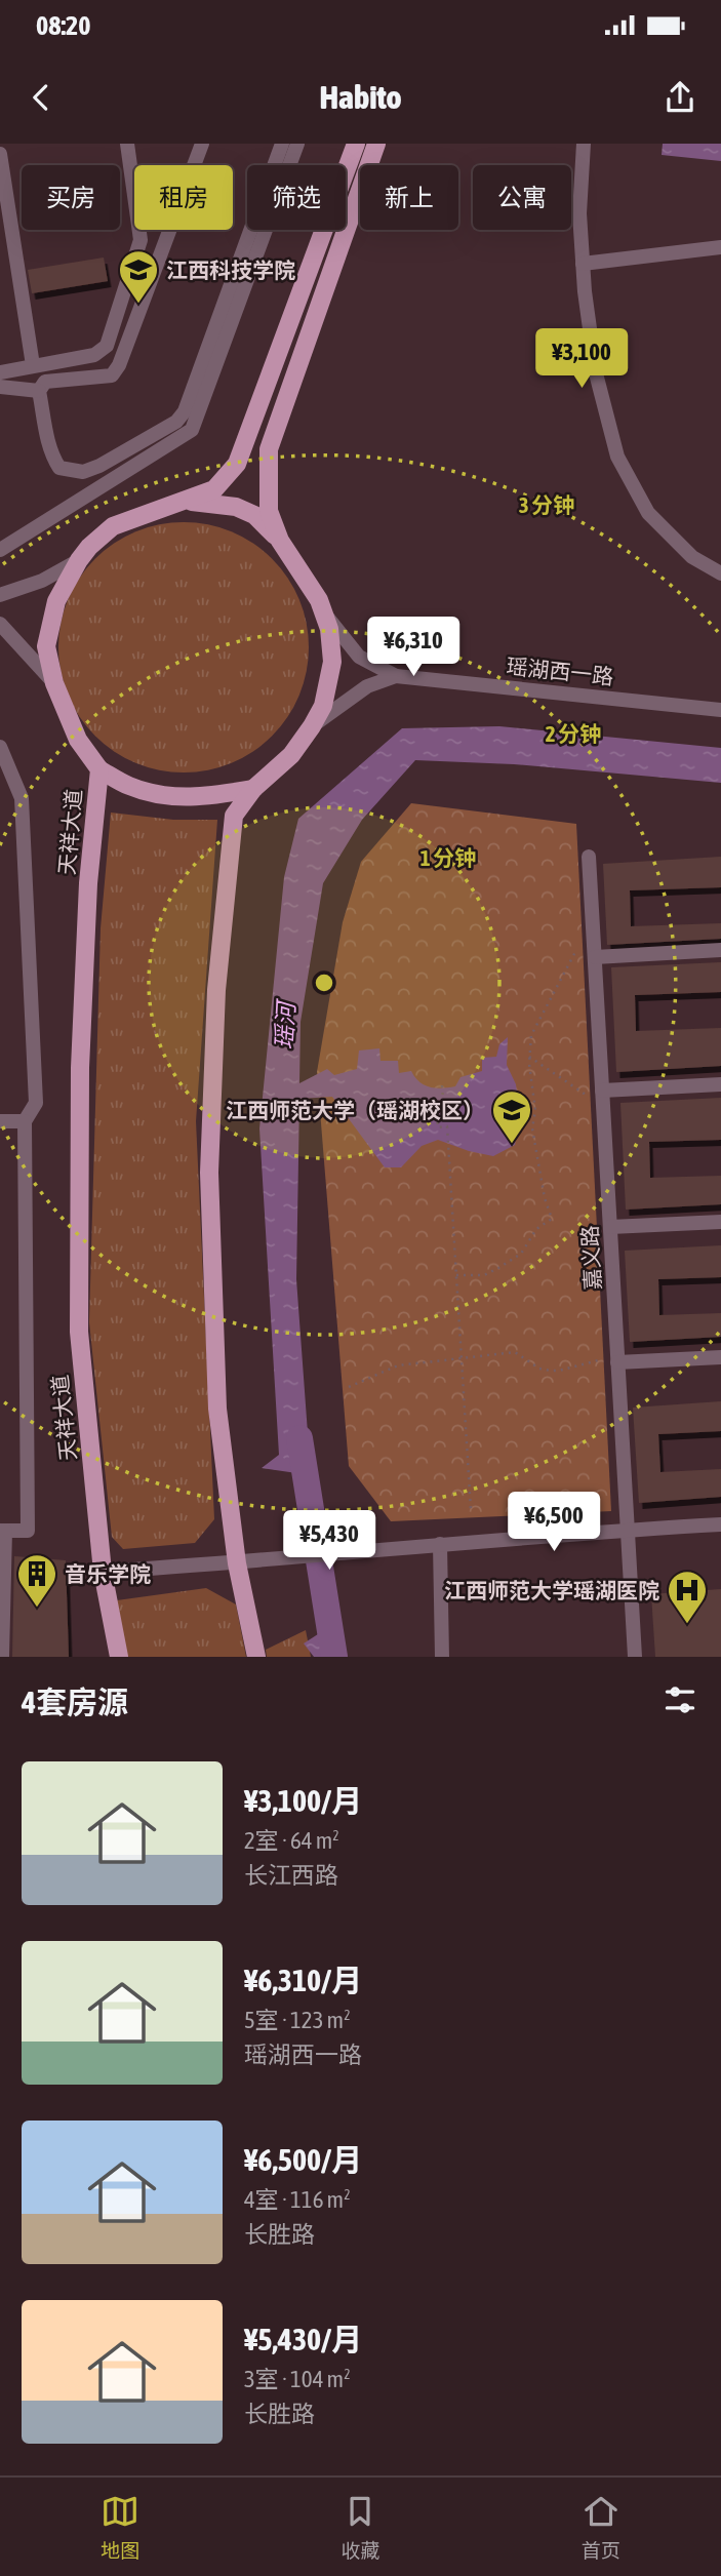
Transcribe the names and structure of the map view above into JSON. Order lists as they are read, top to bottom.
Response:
{
  "streets": {
    "main road": ["天祥大道"],
    "street": ["瑶湖西一路", "嘉义路"]
  },
  "water": ["瑶河"],
  "places": {
    "school or university": ["江西科技学院", "江西师范大学（瑶湖校区）"],
    "building": ["音乐学院"],
    "hospital": ["江西师范大学瑶湖医院"]
  },
  "page": {
    "status": "08:20",
    "header": "Habito",
    "chip": [
      "买房",
      "租房",
      "筛选",
      "新上",
      "公寓"
    ],
    "price": [
      "¥3,100",
      "¥6,310",
      "¥6,500",
      "¥5,430"
    ],
    "heading": "4套房源",
    "list": [
      {
        "name": "¥3,100/月",
        "note": "2室 · 64 m² · 长江西路"
      },
      {
        "name": "¥6,310/月",
        "note": "5室 · 123 m² · 瑶湖西一路"
      },
      {
        "name": "¥6,500/月",
        "note": "4室 · 116 m² · 长胜路"
      },
      {
        "name": "¥5,430/月",
        "note": "3室 · 104 m² · 长胜路"
      }
    ],
    "tabs": ["地图", "收藏", "首页"]
  },
  "rings": ["3 分钟", "2 分钟", "1 分钟"]
}
